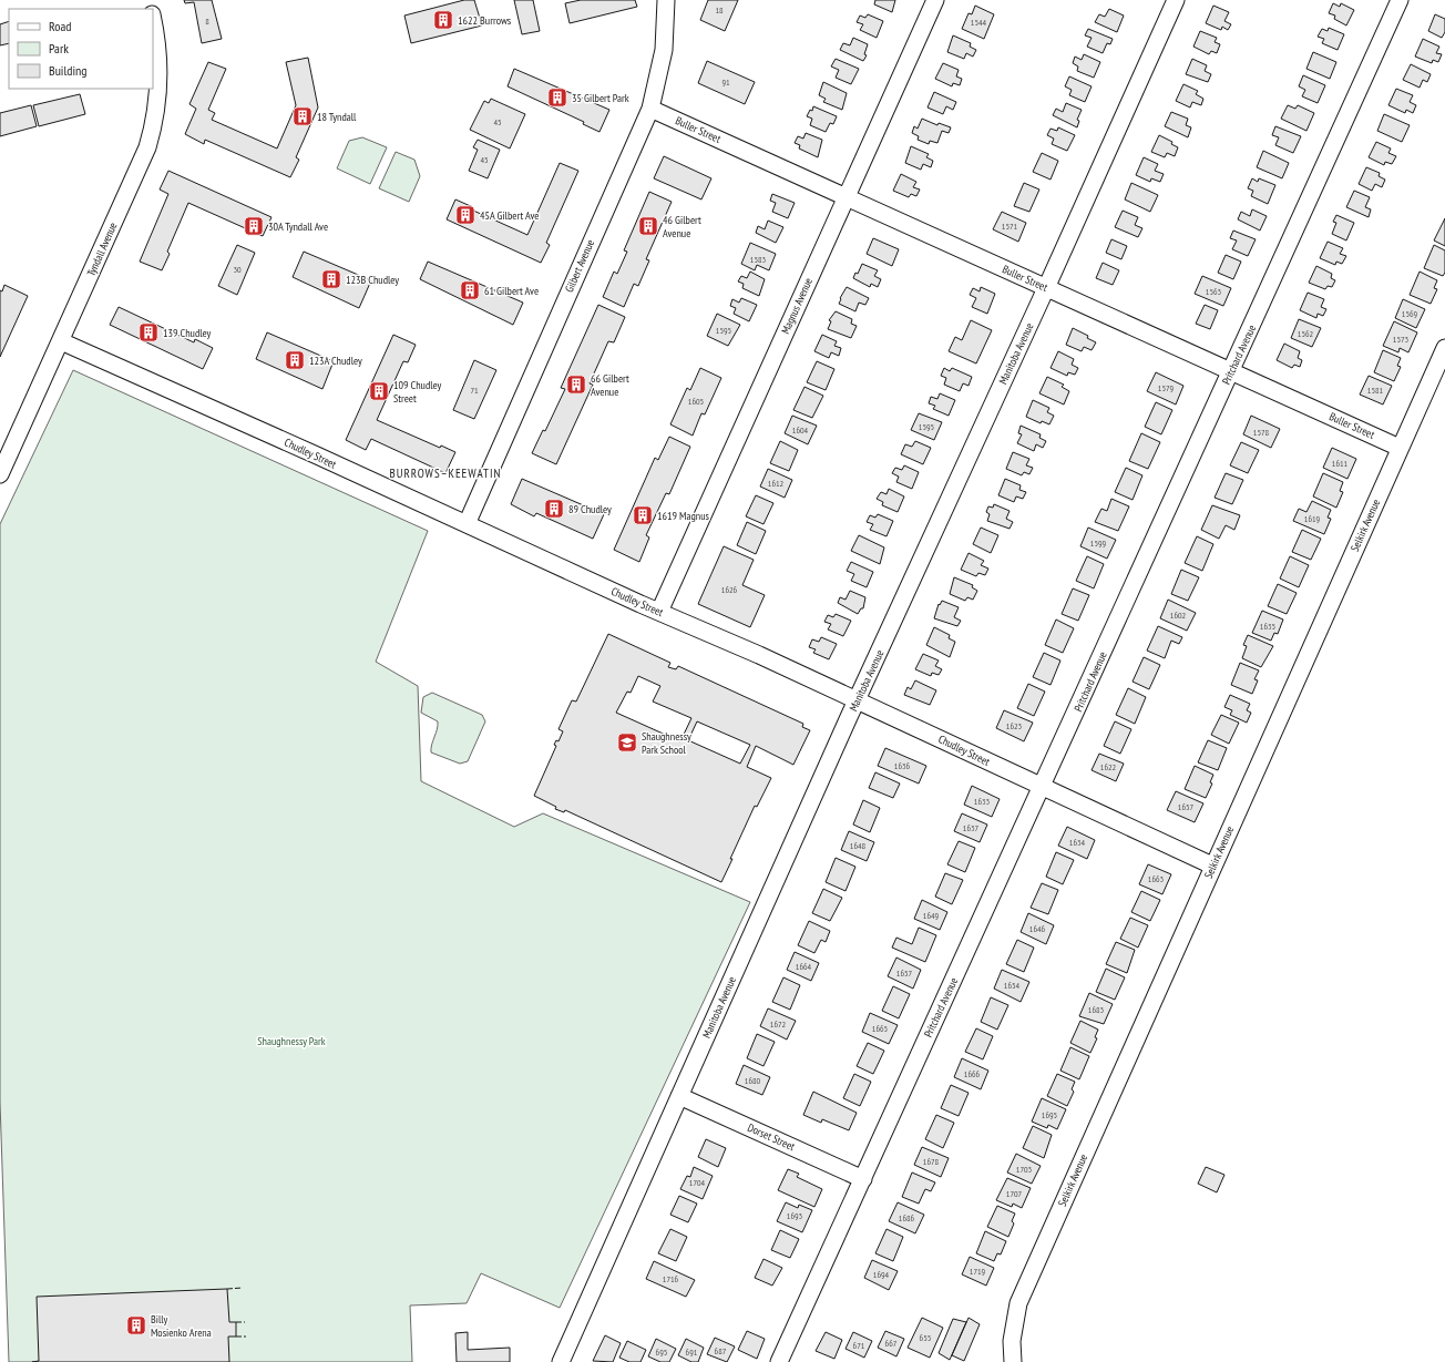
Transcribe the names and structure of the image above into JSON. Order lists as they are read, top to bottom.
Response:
{
  "streets": {
    "street": [
      "Buller Street",
      "Tyndall Avenue",
      "Gilbert Avenue",
      "Magnus Avenue",
      "Manitoba Avenue",
      "Pritchard Avenue",
      "Chudley Street",
      "Selkirk Avenue",
      "Dorset Street"
    ]
  },
  "crossings": [
    ["Buller Street", "Gilbert Avenue"],
    ["Buller Street", "Magnus Avenue"],
    ["Buller Street", "Manitoba Avenue"],
    ["Buller Street", "Pritchard Avenue"],
    ["Buller Street", "Selkirk Avenue"],
    ["Tyndall Avenue", "Chudley Street"],
    ["Gilbert Avenue", "Chudley Street"],
    ["Magnus Avenue", "Chudley Street"],
    ["Manitoba Avenue", "Chudley Street"],
    ["Manitoba Avenue", "Dorset Street"],
    ["Pritchard Avenue", "Chudley Street"],
    ["Pritchard Avenue", "Dorset Street"],
    ["Chudley Street", "Selkirk Avenue"]
  ],
  "districts": ["BURROWS–KEEWATIN"],
  "parks": ["Shaughnessy Park"],
  "places": {
    "building": [
      "1622 Burrows",
      "35 Gilbert Park",
      "18 Tyndall",
      "45A Gilbert Ave",
      "30A Tyndall Ave",
      "46 Gilbert Avenue",
      "123B Chudley",
      "61 Gilbert Ave",
      "139 Chudley",
      "123A Chudley",
      "66 Gilbert Avenue",
      "109 Chudley Street",
      "89 Chudley",
      "1619 Magnus",
      "Billy Mosienko Arena"
    ],
    "school or university": ["Shaughnessy Park School"]
  },
  "house_numbers": [
    "18",
    "8",
    "1544",
    "91",
    "45",
    "45",
    "1571",
    "1583",
    "30",
    "1563",
    "1569",
    "1595",
    "1562",
    "1573",
    "1579",
    "71",
    "1581",
    "1605",
    "1595",
    "1604",
    "1578",
    "1611",
    "1612",
    "1619",
    "1599",
    "1626",
    "1602",
    "1635",
    "1623",
    "1636",
    "1622",
    "1633",
    "1657",
    "1637",
    "1634",
    "1648",
    "1663",
    "1649",
    "1646",
    "1664",
    "1657",
    "1654",
    "1683",
    "1672",
    "1665",
    "1666",
    "1680",
    "1695",
    "1678",
    "1703",
    "1704",
    "1707",
    "1693",
    "1686",
    "1719",
    "1694",
    "1716",
    "655",
    "667",
    "671",
    "687",
    "695",
    "691"
  ],
  "legend": ["Road", "Park", "Building"]
}
